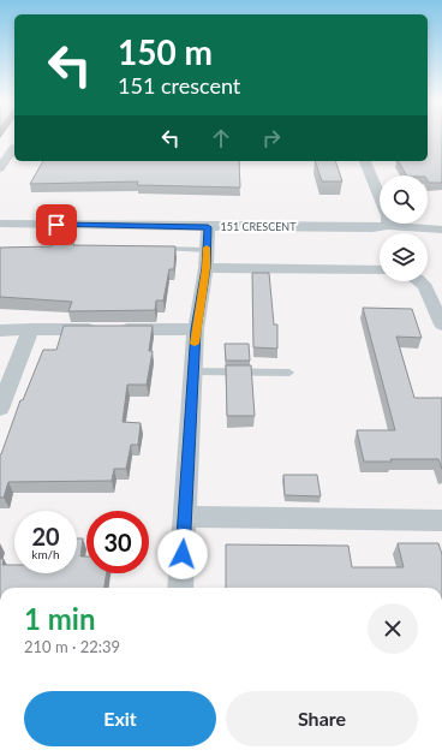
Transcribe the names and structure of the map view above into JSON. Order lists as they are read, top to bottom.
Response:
{
  "streets": {
    "street": ["151 CRESCENT"]
  },
  "page": {
    "turn": ["150 m", "151 crescent"],
    "speed": "20 km/h",
    "limit": "30",
    "heading": ["1 min", "210 m · 22:39"],
    "buttons": ["Exit", "Share"]
  }
}
